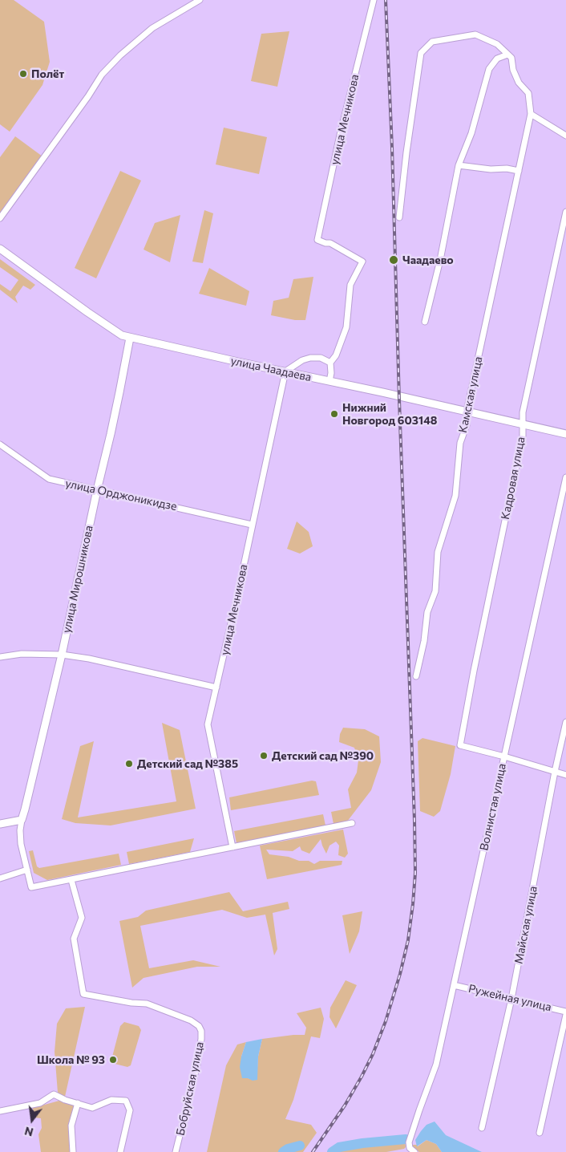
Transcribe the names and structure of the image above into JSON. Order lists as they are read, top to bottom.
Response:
{
  "streets": {
    "street": [
      "улица Мечникова",
      "улица Чаадаева",
      "Камская улица",
      "Кадровая улица",
      "улица Орджоникидзе",
      "улица Мирошникова",
      "Волнистая улица",
      "Майская улица",
      "Ружейная улица",
      "Бобруйская улица"
    ]
  },
  "crossings": [
    ["улица Мечникова", "улица Чаадаева"],
    ["улица Мечникова", "улица Орджоникидзе"],
    ["улица Чаадаева", "Камская улица"],
    ["улица Чаадаева", "Кадровая улица"],
    ["улица Чаадаева", "улица Мирошникова"],
    ["Кадровая улица", "Волнистая улица"],
    ["улица Орджоникидзе", "улица Мирошникова"],
    ["Волнистая улица", "Ружейная улица"],
    ["Майская улица", "Ружейная улица"]
  ],
  "places": [
    "Полёт",
    "Чаадаево",
    "Нижний Новгород 603148",
    "Детский сад №390",
    "Детский сад №385",
    "Школа № 93"
  ],
  "north": "bottom"
}
